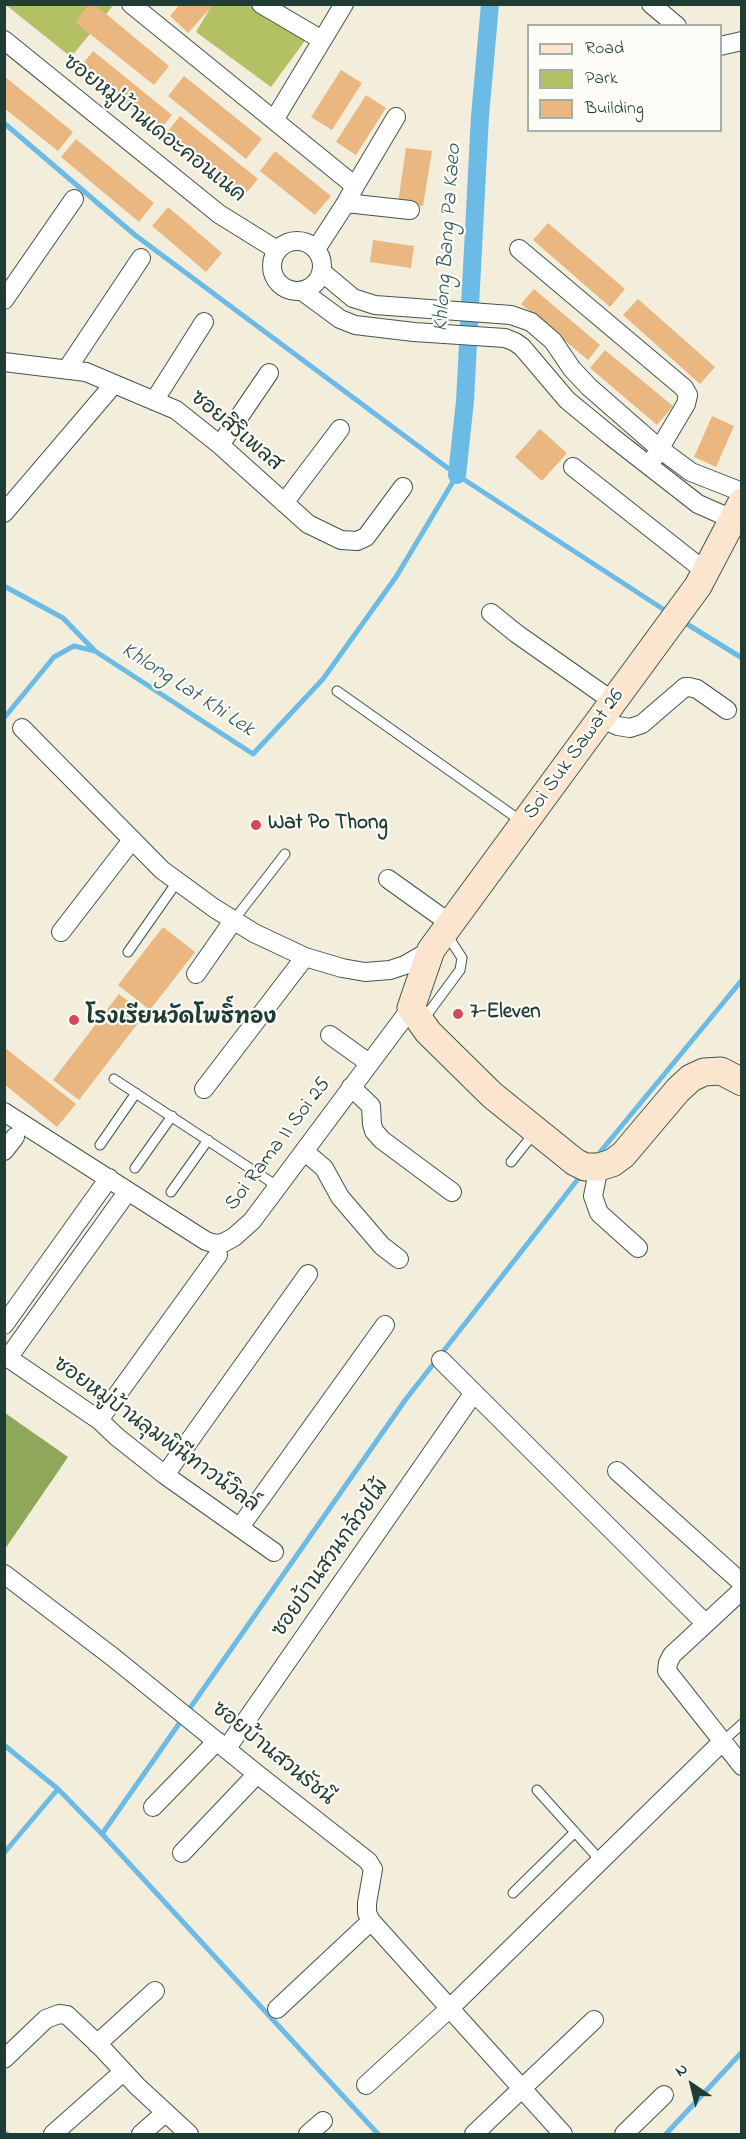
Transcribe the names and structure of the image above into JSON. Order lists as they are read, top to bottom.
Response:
{
  "streets": {
    "street": [
      "ซอยหมู่บ้านเดอะคอนเนค",
      "ซอยสิริเพลส",
      "Soi Suk Sawat 26",
      "Soi Rama II Soi 25",
      "ซอยหมู่บ้านลุมพินีทาวน์วิลล์",
      "ซอยบ้านสวนกล้วยไม้",
      "ซอยบ้านสวนรัชนี"
    ]
  },
  "crossings": [
    ["Soi Suk Sawat 26", "Soi Rama II Soi 25"],
    ["Soi Rama II Soi 25", "ซอยหมู่บ้านลุมพินีทาวน์วิลล์"],
    ["ซอยบ้านสวนกล้วยไม้", "ซอยบ้านสวนรัชนี"]
  ],
  "water": ["Khlong Bang Pa Kaeo", "Khlong Lat Khi Lek"],
  "places": ["Wat Po Thong", "7-Eleven", "โรงเรียนวัดโพธิ์ทอง"],
  "legend": ["Road", "Park", "Building"],
  "north": "top left"
}
